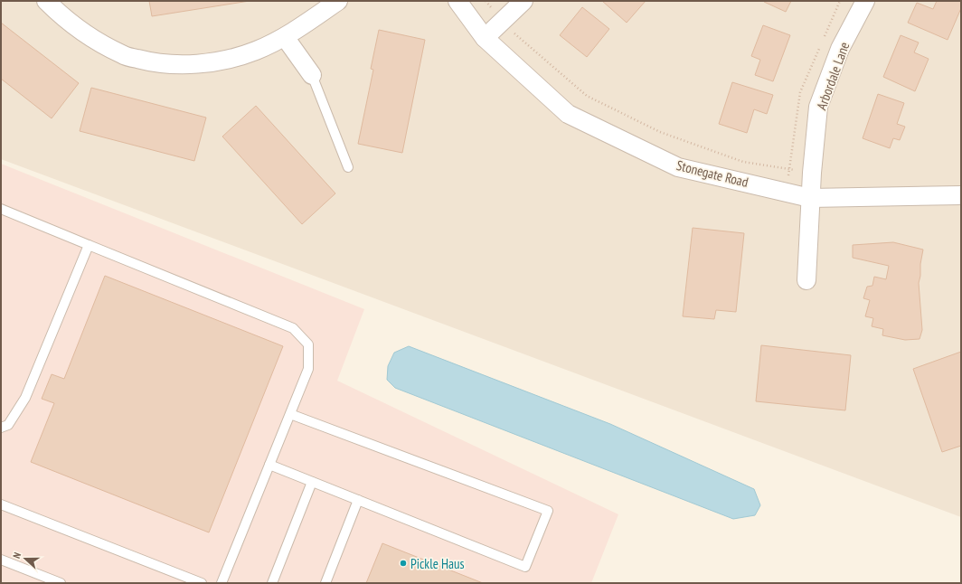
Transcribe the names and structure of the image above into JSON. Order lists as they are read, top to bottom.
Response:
{
  "streets": {
    "street": ["Arbordale Lane", "Stonegate Road"]
  },
  "crossings": [
    ["Arbordale Lane", "Stonegate Road"]
  ],
  "places": ["Pickle Haus"],
  "north": "left"
}
